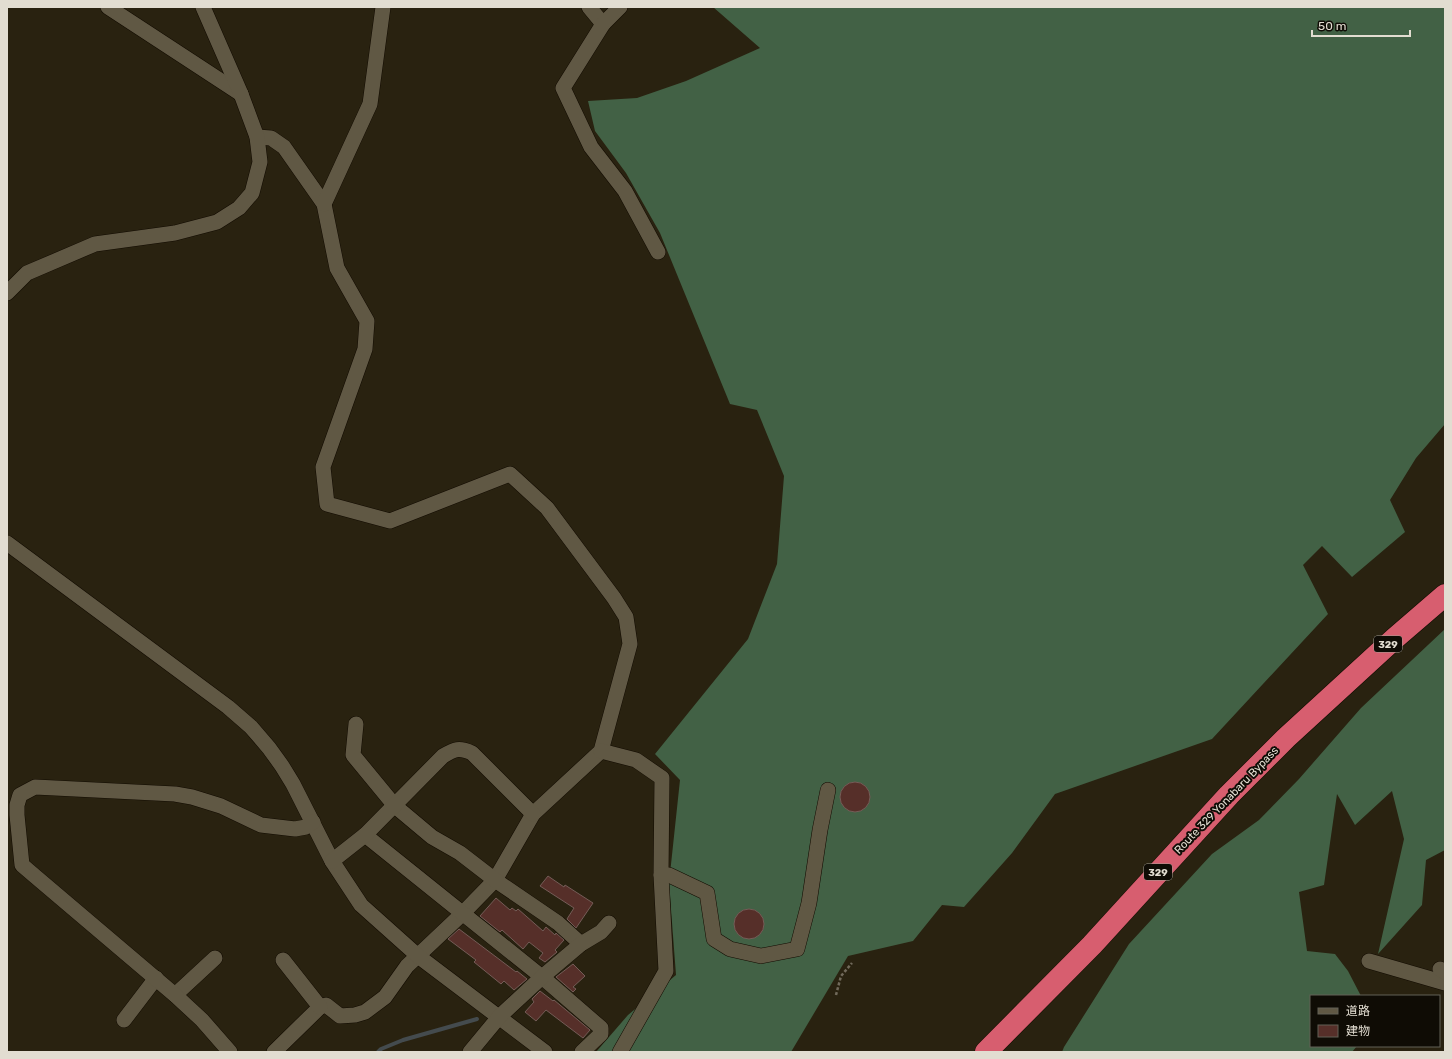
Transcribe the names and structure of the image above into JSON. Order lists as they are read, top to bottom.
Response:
{
  "streets": {
    "highway": ["329", "Route 329 Yonabaru Bypass"]
  },
  "legend": ["道路", "建物"],
  "scale_bar": "50 m"
}
